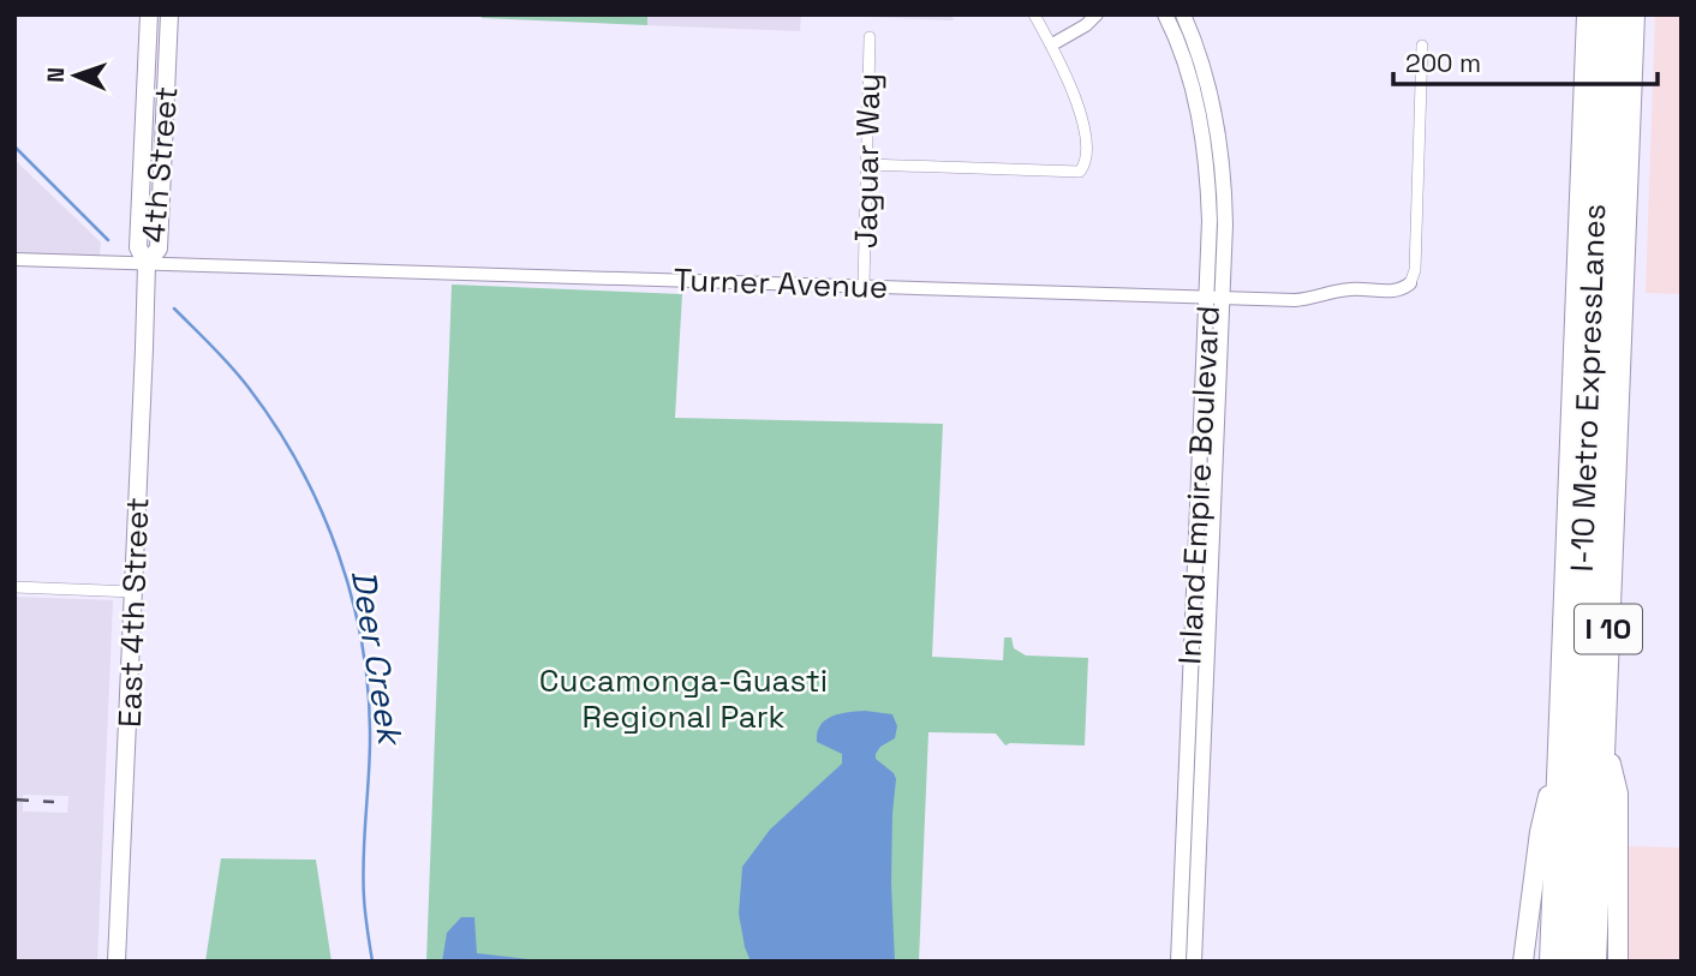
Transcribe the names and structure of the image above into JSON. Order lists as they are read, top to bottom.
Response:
{
  "streets": {
    "highway": ["I-10 Metro ExpressLanes", "I 10"],
    "main road": ["4th Street", "Inland Empire Boulevard", "East 4th Street"],
    "street": ["Jaguar Way", "Turner Avenue"]
  },
  "crossings": [
    ["Jaguar Way", "Turner Avenue"],
    ["4th Street", "Turner Avenue"],
    ["4th Street", "East 4th Street"],
    ["Turner Avenue", "Inland Empire Boulevard"],
    ["Turner Avenue", "East 4th Street"]
  ],
  "water": ["Deer Creek"],
  "parks": ["Cucamonga-Guasti Regional Park"],
  "scale_bar": "200 m",
  "north": "left"
}
